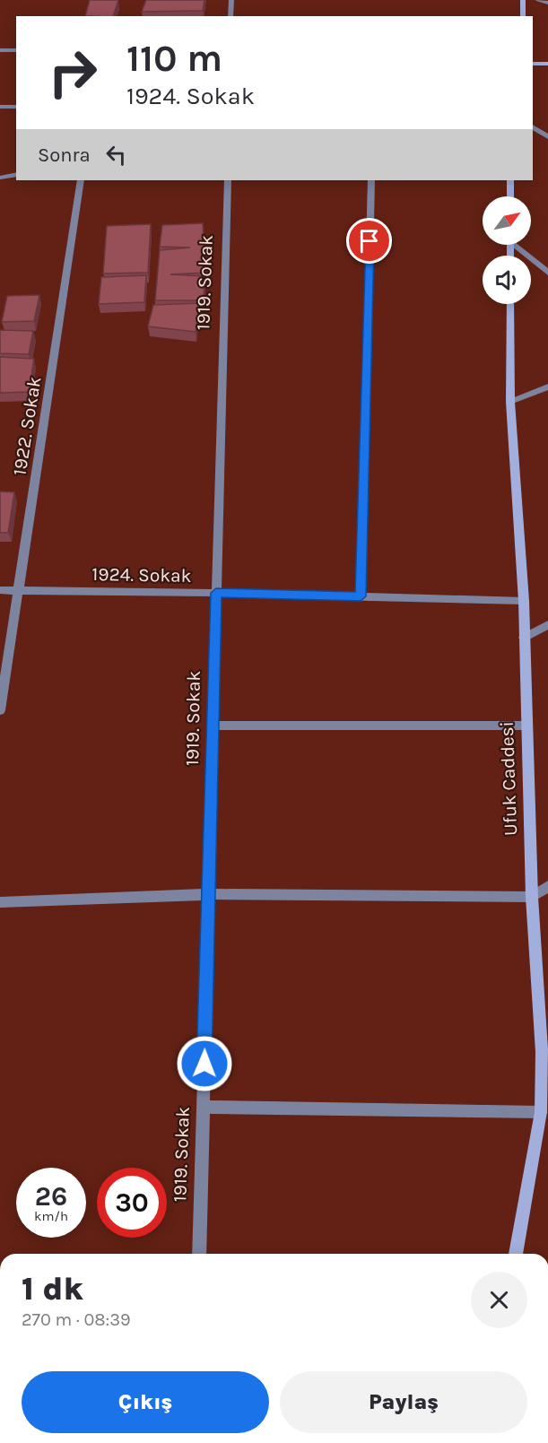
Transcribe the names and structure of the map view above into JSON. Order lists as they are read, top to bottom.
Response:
{
  "streets": {
    "main road": ["Ufuk Caddesi"],
    "street": ["1919. Sokak", "1922. Sokak", "1924. Sokak"]
  },
  "crossings": [
    ["1919. Sokak", "1924. Sokak"],
    ["1922. Sokak", "1924. Sokak"],
    ["1924. Sokak", "Ufuk Caddesi"]
  ],
  "north": "top right",
  "page": {
    "turn": ["110 m", "1924. Sokak"],
    "then": "Sonra",
    "speed": "26 km/h",
    "limit": "30",
    "heading": ["1 dk", "270 m · 08:39"],
    "buttons": ["Çıkış", "Paylaş"]
  }
}
